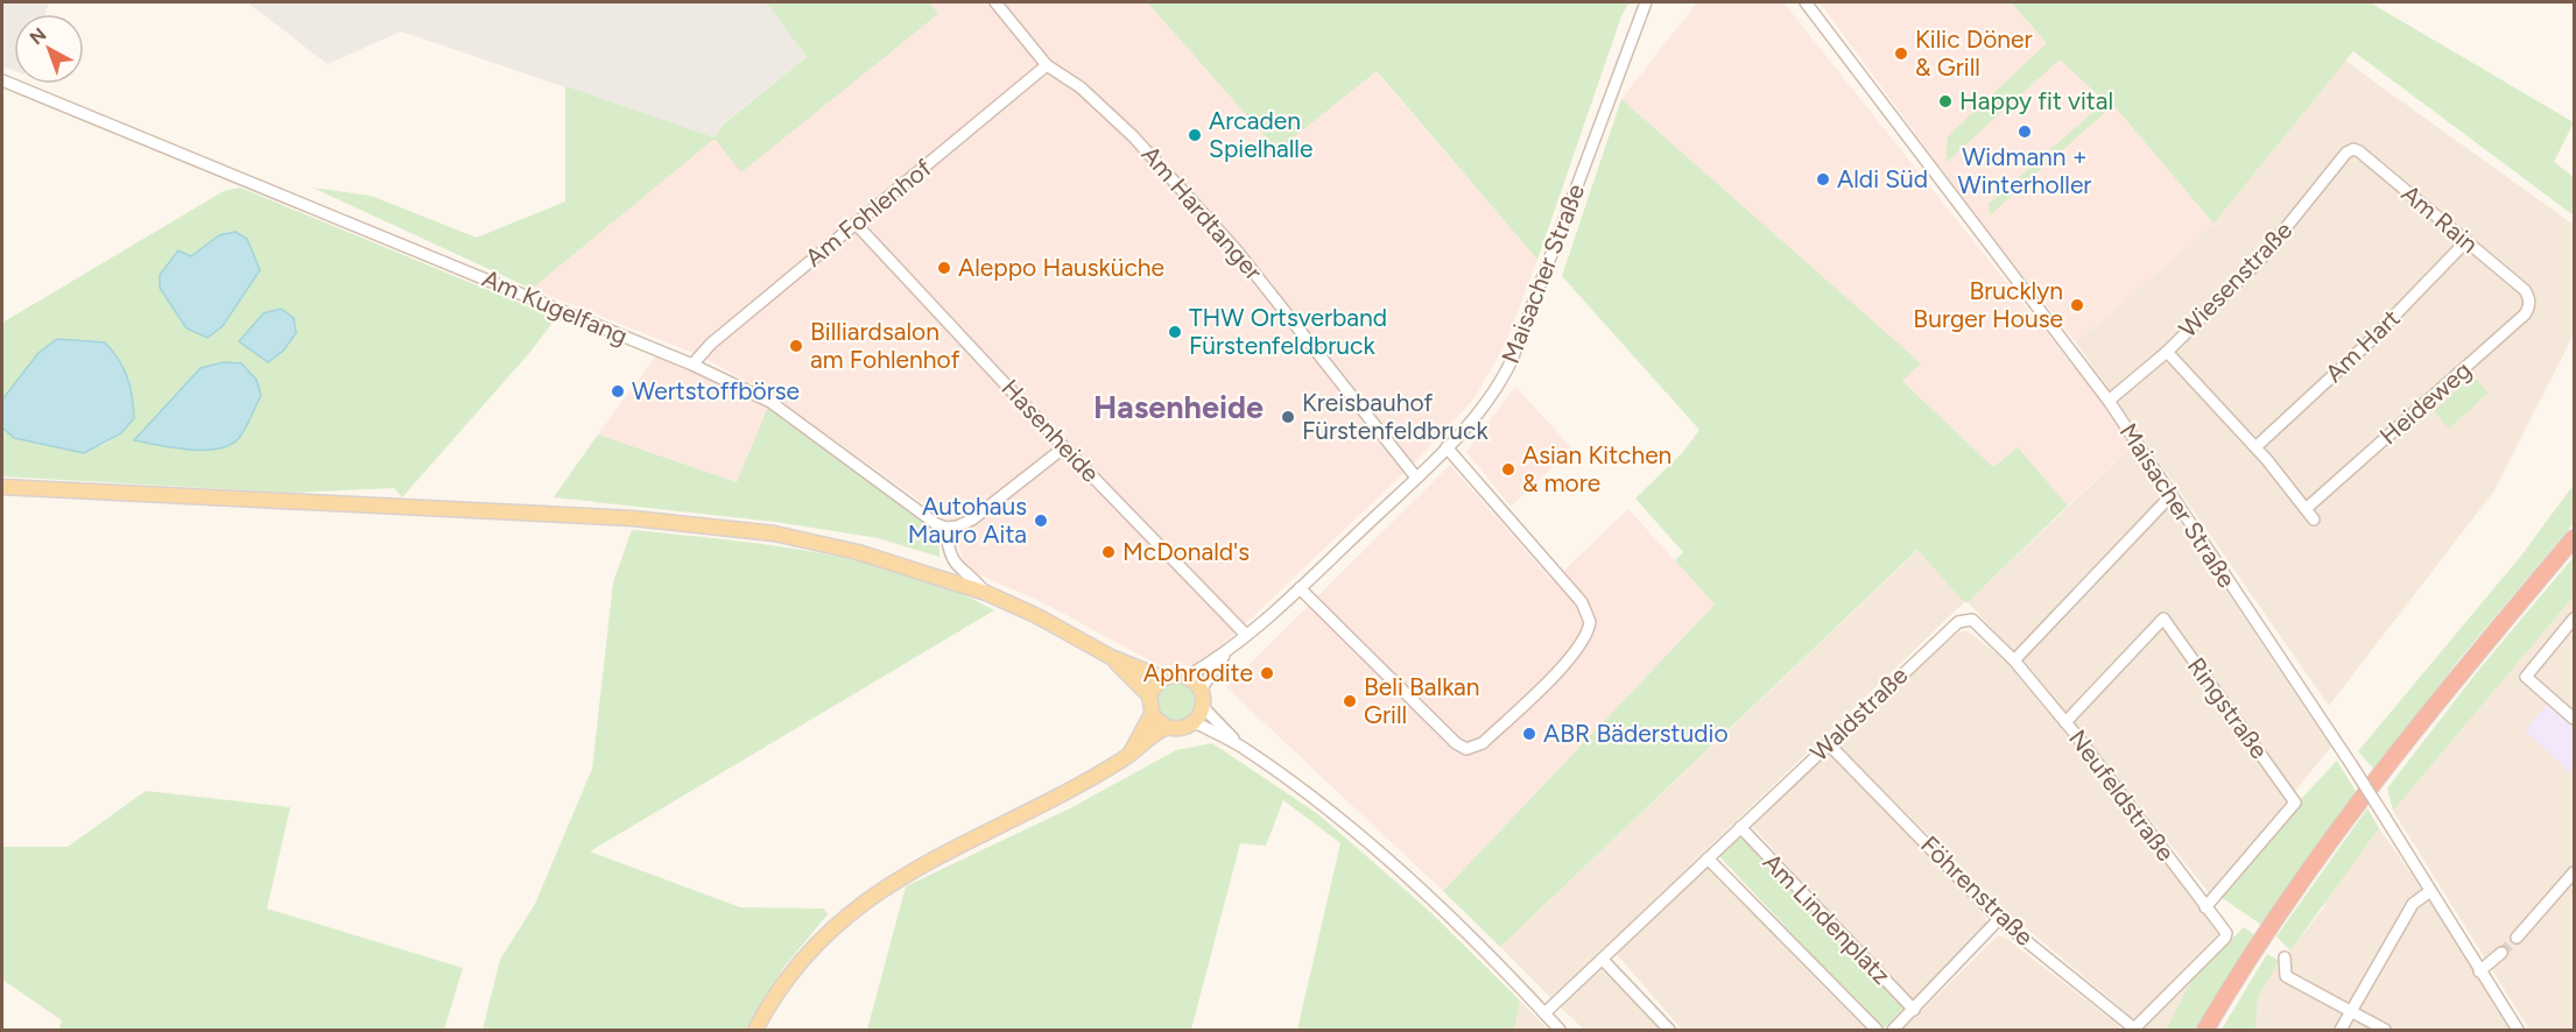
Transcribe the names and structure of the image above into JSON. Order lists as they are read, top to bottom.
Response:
{
  "streets": {
    "street": [
      "Am Fohlenhof",
      "Am Hardtanger",
      "Am Rain",
      "Maisacher Straße",
      "Wiesenstraße",
      "Am Kugelfang",
      "Am Hart",
      "Heideweg",
      "Hasenheide",
      "Ringstraße",
      "Waldstraße",
      "Neufeldstraße",
      "Föhrenstraße",
      "Am Lindenplatz"
    ]
  },
  "crossings": [
    ["Am Fohlenhof", "Am Hardtanger"],
    ["Am Fohlenhof", "Am Kugelfang"],
    ["Am Fohlenhof", "Hasenheide"],
    ["Am Hardtanger", "Maisacher Straße"],
    ["Am Rain", "Wiesenstraße"],
    ["Am Rain", "Am Hart"],
    ["Am Rain", "Heideweg"],
    ["Maisacher Straße", "Wiesenstraße"],
    ["Maisacher Straße", "Hasenheide"],
    ["Ringstraße", "Neufeldstraße"],
    ["Waldstraße", "Neufeldstraße"],
    ["Waldstraße", "Föhrenstraße"],
    ["Waldstraße", "Am Lindenplatz"],
    ["Neufeldstraße", "Föhrenstraße"]
  ],
  "districts": ["Hasenheide"],
  "places": [
    "Kilic Döner & Grill",
    "Happy fit vital",
    "Widmann + Winterholler",
    "Arcaden Spielhalle",
    "Aldi Süd",
    "Aleppo Hausküche",
    "Brucklyn Burger House",
    "THW Ortsverband Fürstenfeldbruck",
    "Billiardsalon am Fohlenhof",
    "Wertstoffbörse",
    "Kreisbauhof Fürstenfeldbruck",
    "Asian Kitchen & more",
    "Autohaus Mauro Aita",
    "McDonald's",
    "Aphrodite",
    "Beli Balkan Grill",
    "ABR Bäderstudio"
  ],
  "north": "top left"
}
